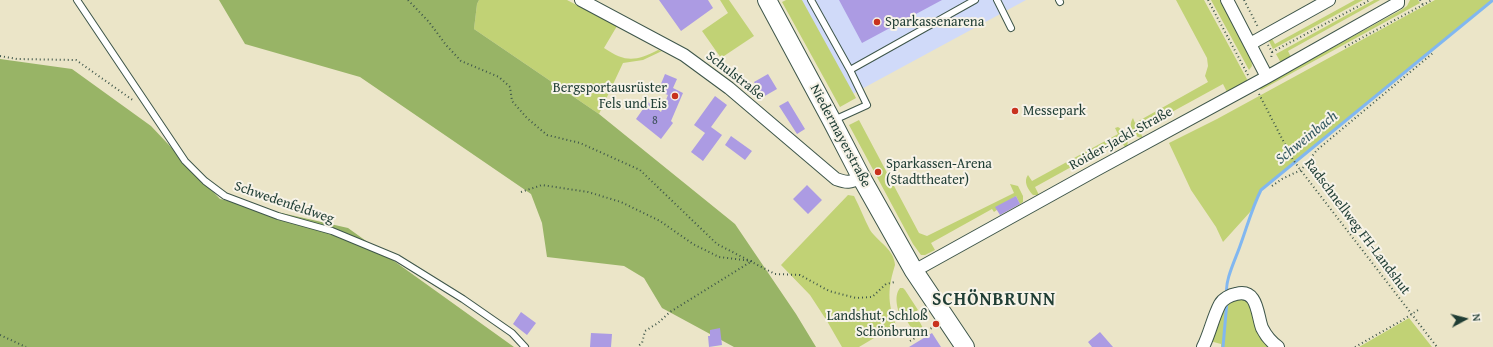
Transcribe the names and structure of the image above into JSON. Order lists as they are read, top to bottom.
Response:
{
  "streets": {
    "main road": ["Niedermayerstraße"],
    "street": ["Schulstraße", "Roider-Jackl-Straße"],
    "lane": ["Schwedenfeldweg"],
    "path": ["Radschnellweg FH-Landshut"]
  },
  "crossings": [
    ["Schulstraße", "Niedermayerstraße"],
    ["Niedermayerstraße", "Roider-Jackl-Straße"],
    ["Roider-Jackl-Straße", "Radschnellweg FH-Landshut"]
  ],
  "districts": ["SCHÖNBRUNN"],
  "water": ["Schweinbach"],
  "places": [
    "Sparkassenarena",
    "Bergsportausrüster Fels und Eis",
    "Messepark",
    "Sparkassen-Arena (Stadttheater)",
    "Landshut, Schloß Schönbrunn"
  ],
  "house_numbers": ["8"],
  "north": "right"
}
